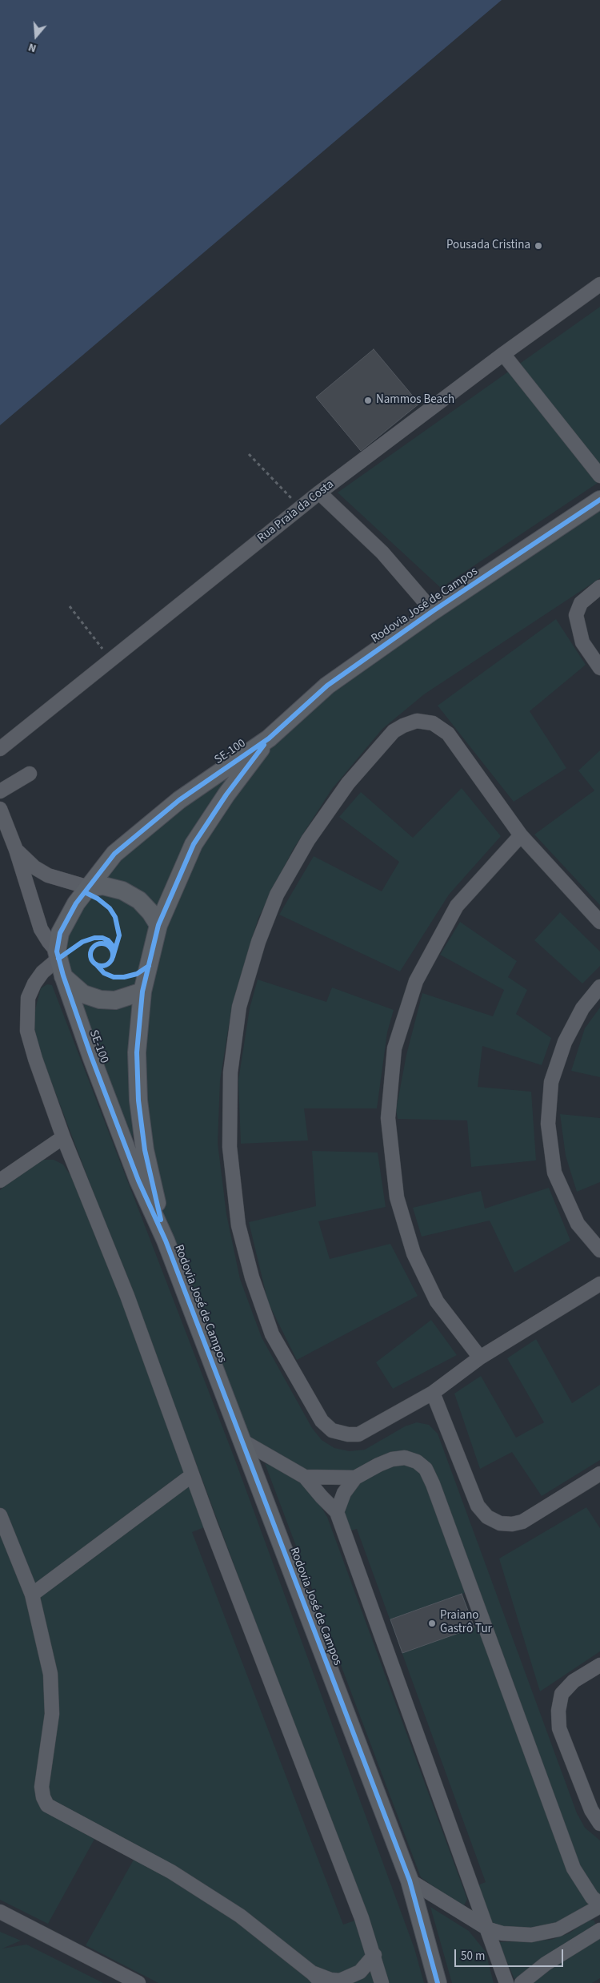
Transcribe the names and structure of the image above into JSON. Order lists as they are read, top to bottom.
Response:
{
  "streets": {
    "main road": ["Rodovia José de Campos", "SE-100"],
    "street": ["Rua Praia da Costa"]
  },
  "crossings": [
    ["Rodovia José de Campos", "SE-100"]
  ],
  "places": ["Pousada Cristina", "Nammos Beach", "Praiano Gastrô Tur"],
  "scale_bar": "50 m",
  "north": "bottom"
}
